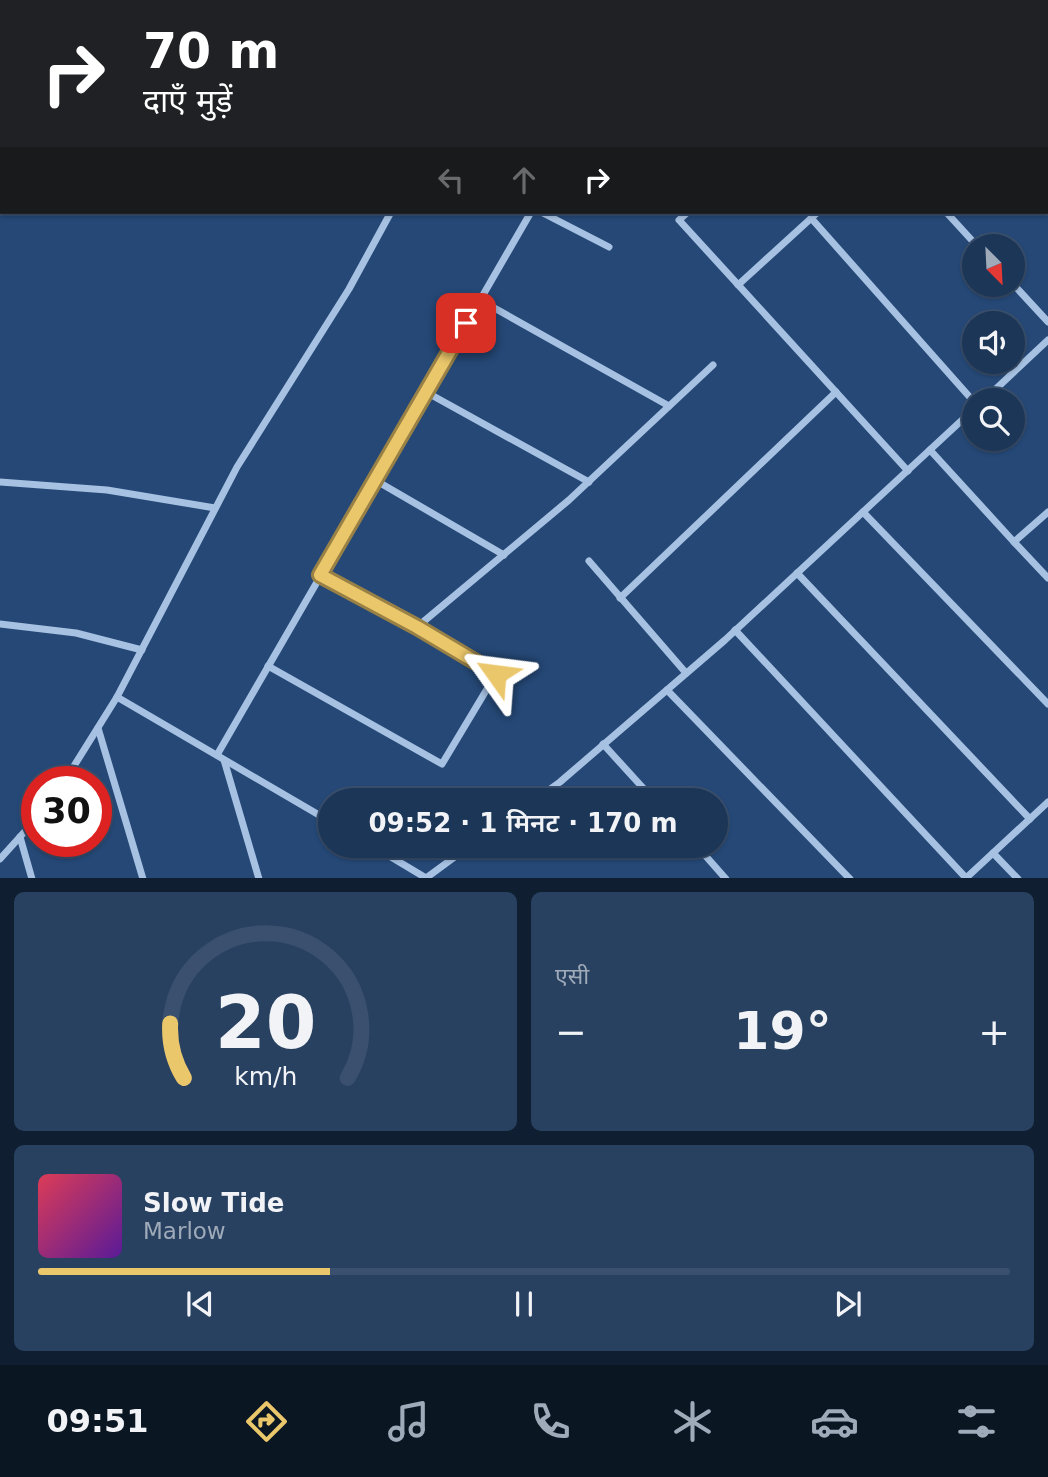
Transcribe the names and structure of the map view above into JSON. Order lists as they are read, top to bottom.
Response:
{
  "north": "bottom right",
  "page": {
    "turn": ["70 m", "दाएँ मुड़ें"],
    "limit": "30",
    "trip": "09:52 · 1 मिनट · 170 m",
    "tile": "एसी",
    "heat": ["−", "19°", "+"],
    "song": ["Slow Tide", "Marlow"],
    "tabs": "09:51",
    "gauge": ["20", "km/h"]
  }
}
